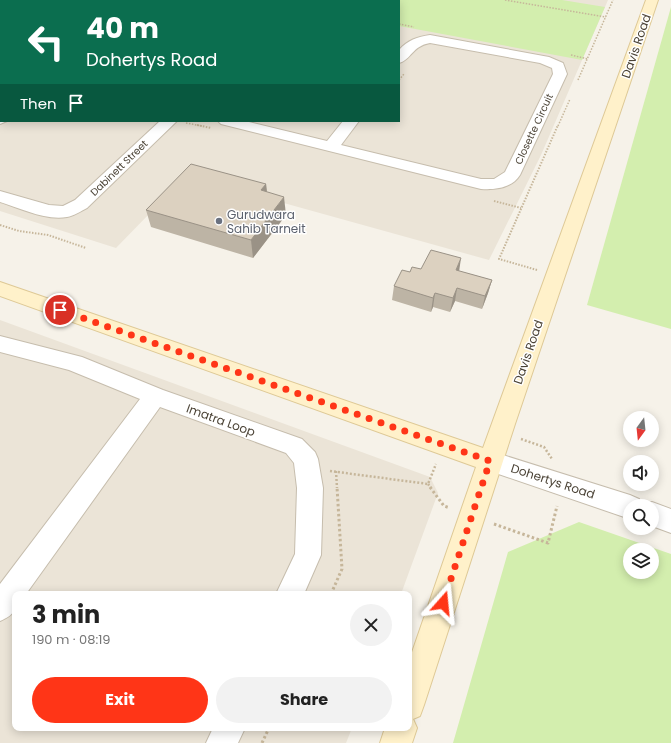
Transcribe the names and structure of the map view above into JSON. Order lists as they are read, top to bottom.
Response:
{
  "streets": {
    "street": [
      "Davis Road",
      "Closette Circuit",
      "Dabinett Street",
      "Imatra Loop",
      "Dohertys Road"
    ]
  },
  "crossings": [
    ["Davis Road", "Dohertys Road"]
  ],
  "places": ["Gurudwara Sahib Tarneit"],
  "north": "bottom",
  "page": {
    "turn": ["40 m", "Dohertys Road"],
    "then": "Then",
    "heading": ["3 min", "190 m · 08:19"],
    "buttons": ["Exit", "Share"]
  }
}
